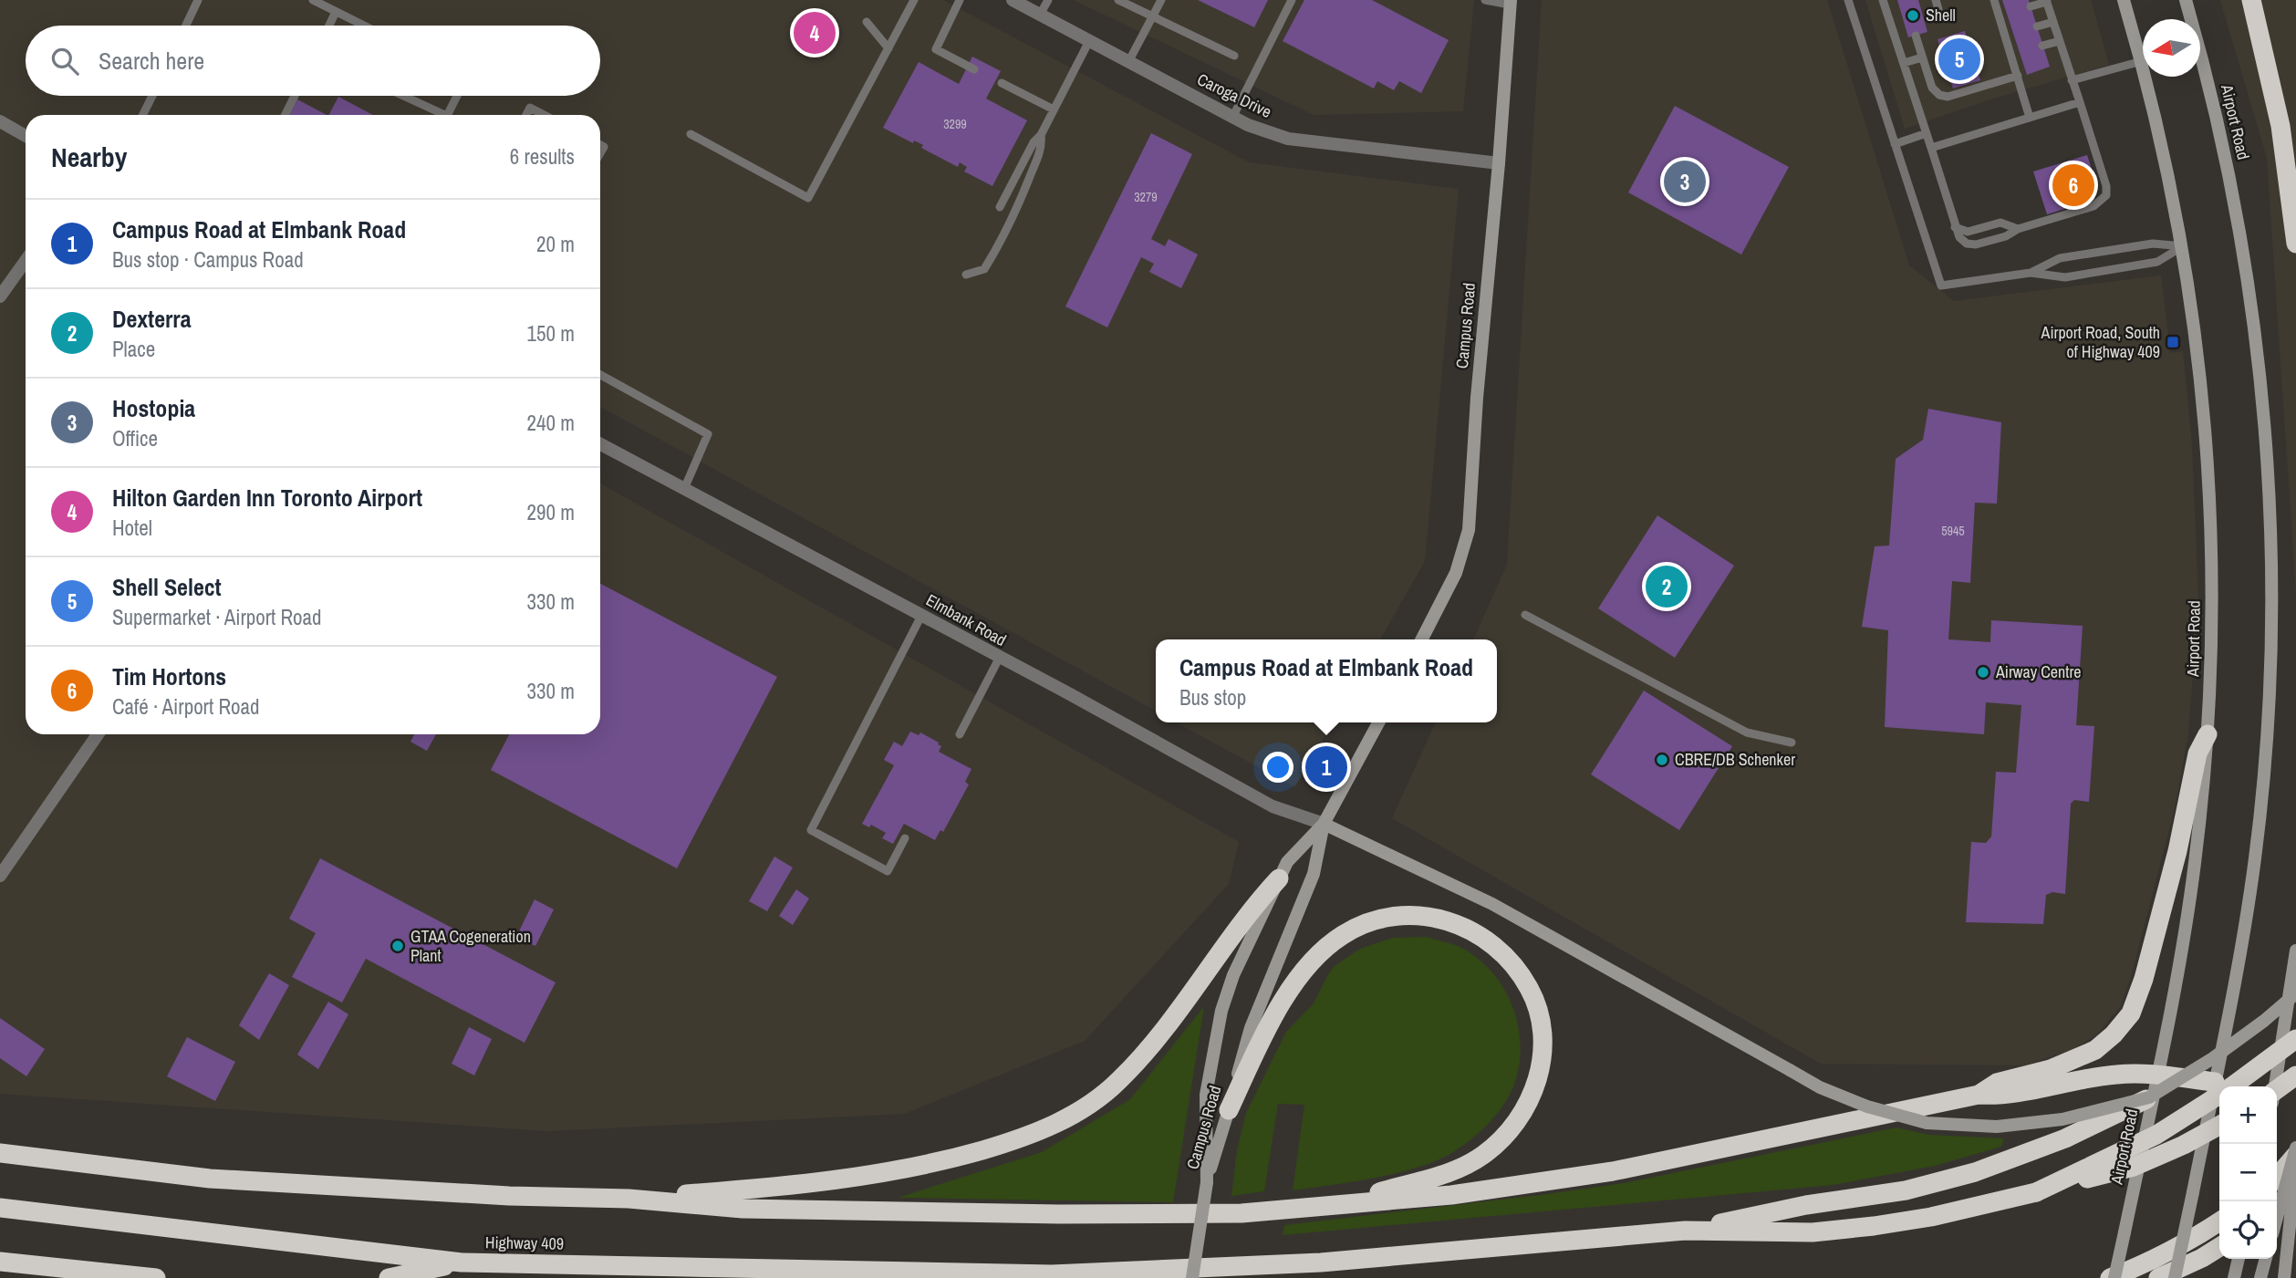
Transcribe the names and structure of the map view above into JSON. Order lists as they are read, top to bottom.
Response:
{
  "streets": {
    "highway": ["Highway 409"],
    "street": [
      "Caroga Drive",
      "Airport Road",
      "Campus Road",
      "Elmbank Road"
    ]
  },
  "crossings": [
    ["Caroga Drive", "Campus Road"],
    ["Campus Road", "Elmbank Road"]
  ],
  "places": {
    "other": [
      "Shell",
      "Airway Centre",
      "CBRE/DB Schenker",
      "GTAA Cogeneration Plant"
    ],
    "transit": ["Airport Road, South of Highway 409"]
  },
  "house_numbers": ["3299", "3279", "5945"],
  "north": "left",
  "page": {
    "pins": [
      "4",
      "5",
      "3",
      "6",
      "2",
      "1"
    ],
    "search": "Search here",
    "heading": ["Nearby", "6 results"],
    "list": [
      {
        "mark": "1",
        "name": "Campus Road at Elmbank Road",
        "note": "Bus stop · Campus Road",
        "value": "20 m"
      },
      {
        "mark": "2",
        "name": "Dexterra",
        "note": "Place",
        "value": "150 m"
      },
      {
        "mark": "3",
        "name": "Hostopia",
        "note": "Office",
        "value": "240 m"
      },
      {
        "mark": "4",
        "name": "Hilton Garden Inn Toronto Airport",
        "note": "Hotel",
        "value": "290 m"
      },
      {
        "mark": "5",
        "name": "Shell Select",
        "note": "Supermarket · Airport Road",
        "value": "330 m"
      },
      {
        "mark": "6",
        "name": "Tim Hortons",
        "note": "Café · Airport Road",
        "value": "330 m"
      }
    ],
    "popup": ["Campus Road at Elmbank Road", "Bus stop"],
    "map_buttons": ["+", "−"]
  }
}
